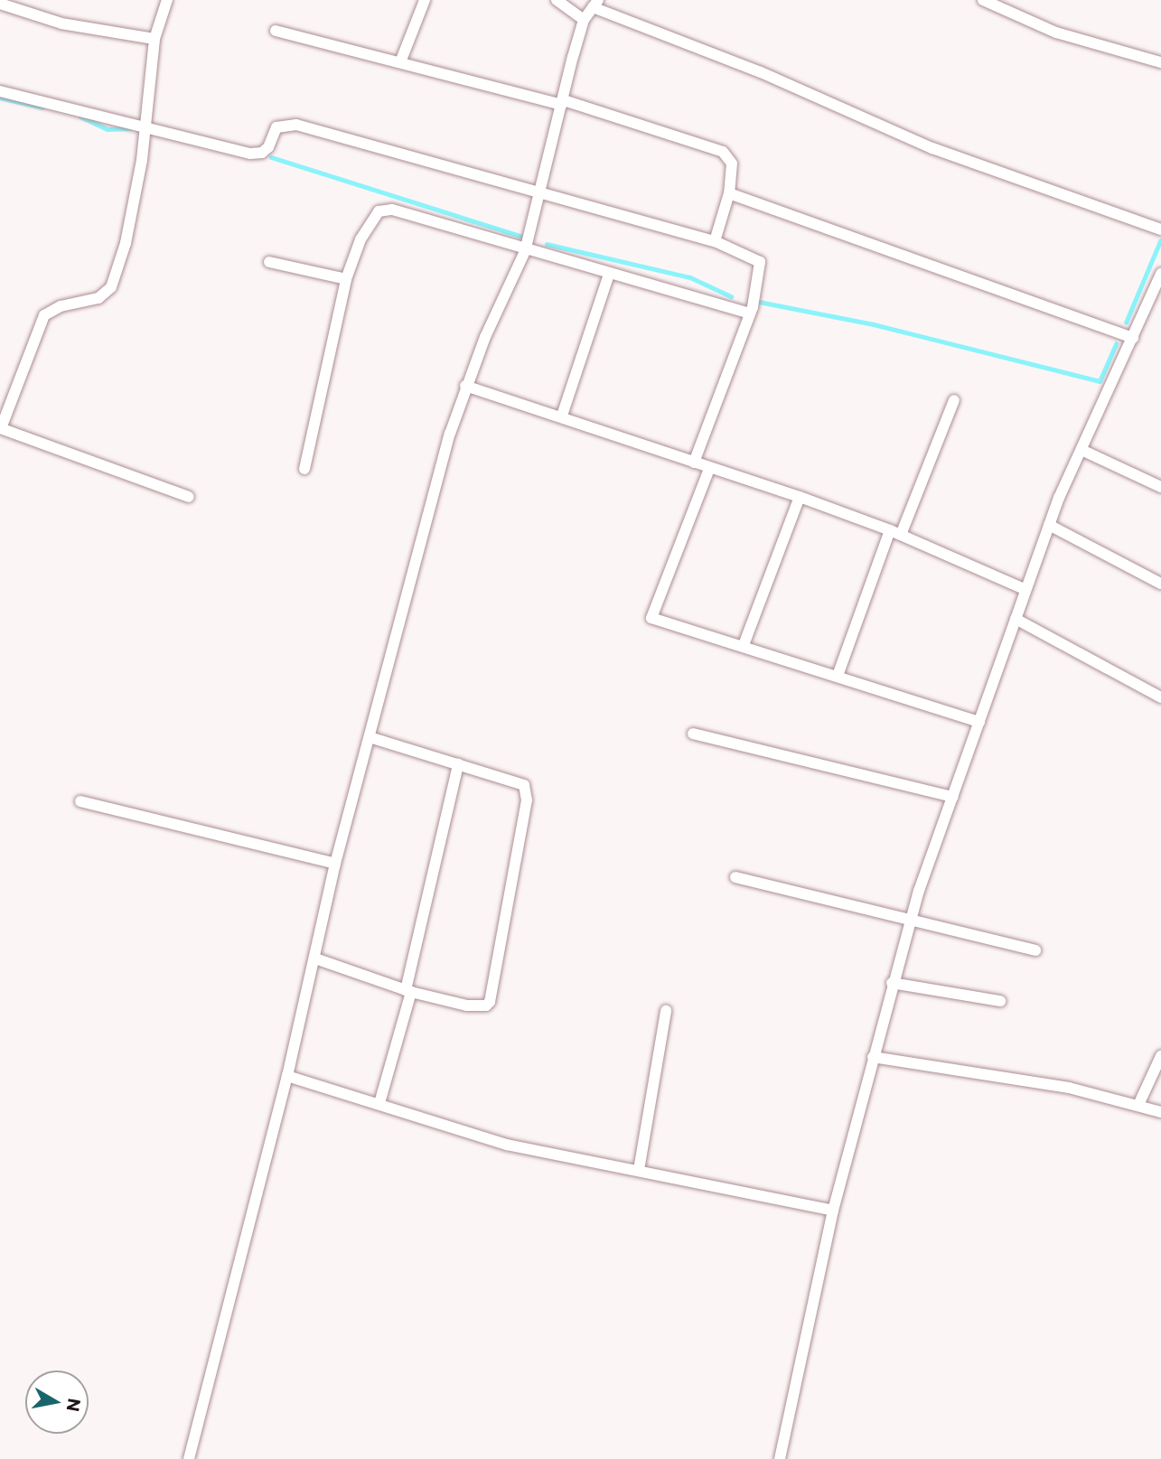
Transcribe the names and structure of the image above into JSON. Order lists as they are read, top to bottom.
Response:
{
  "north": "right"
}
